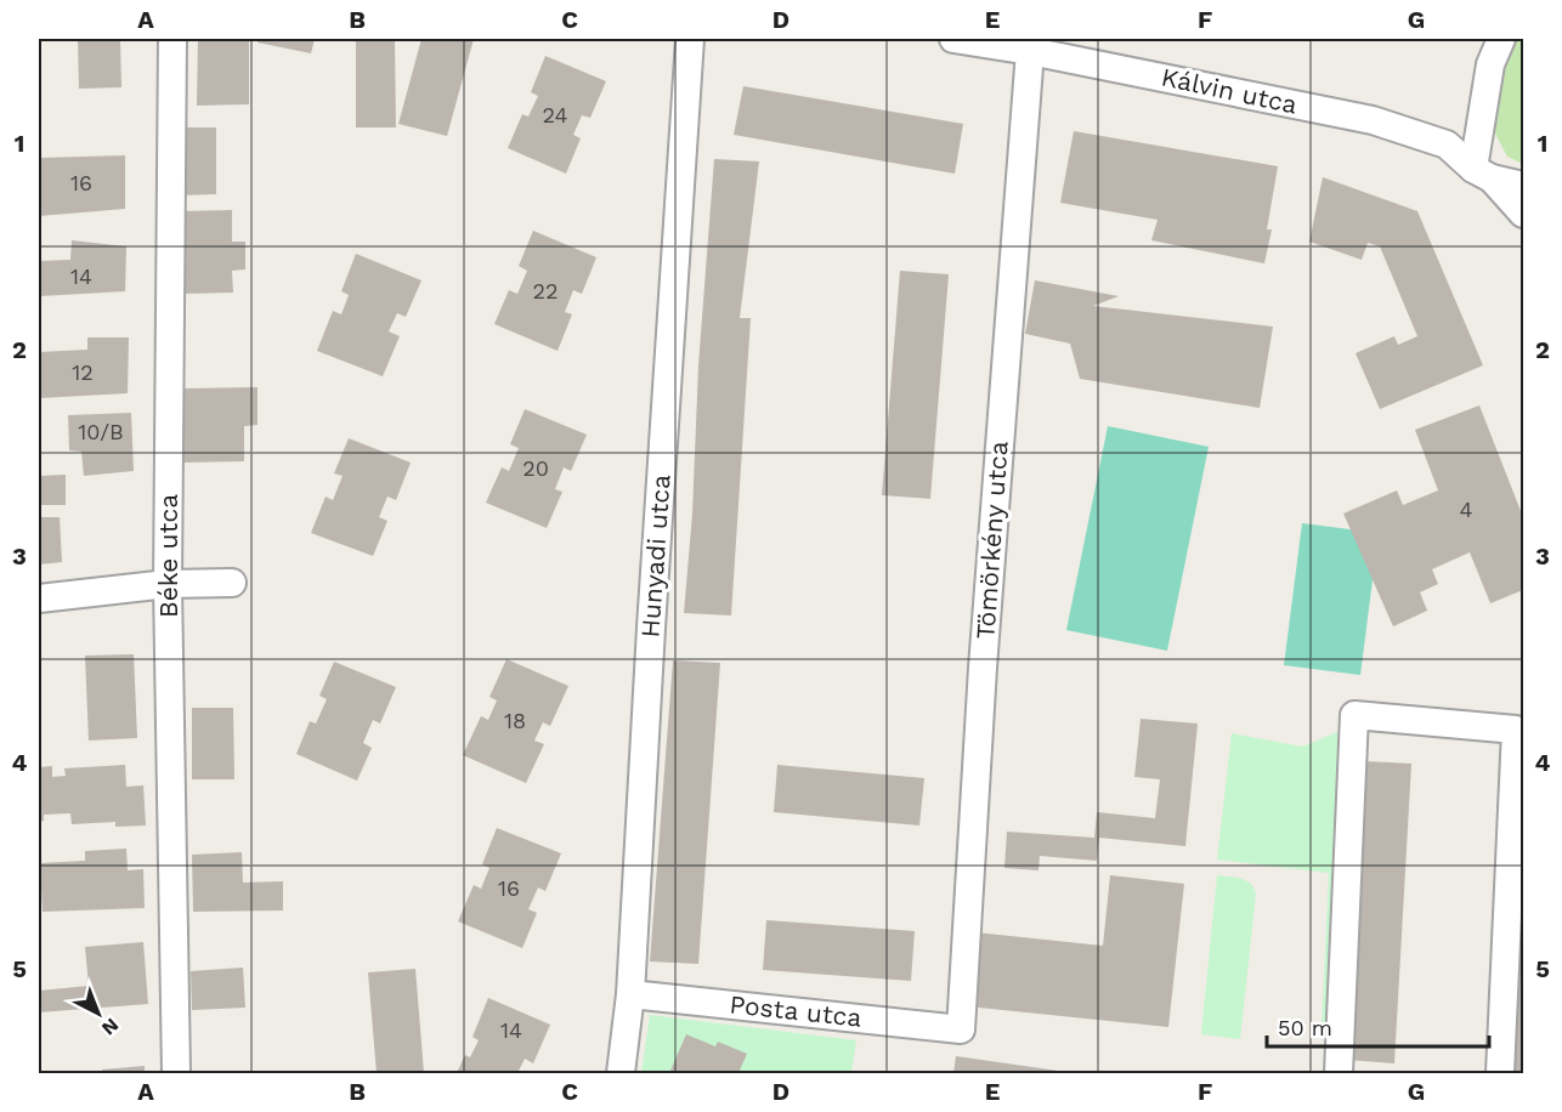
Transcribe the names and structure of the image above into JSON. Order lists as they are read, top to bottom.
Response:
{
  "streets": {
    "street": [
      "Kálvin utca",
      "Tömörkény utca",
      "Béke utca",
      "Hunyadi utca",
      "Posta utca"
    ]
  },
  "crossings": [
    ["Kálvin utca", "Tömörkény utca"],
    ["Tömörkény utca", "Posta utca"],
    ["Hunyadi utca", "Posta utca"]
  ],
  "house_numbers": [
    "24",
    "16",
    "14",
    "22",
    "12",
    "10/B",
    "20",
    "4",
    "18",
    "16",
    "14"
  ],
  "scale_bar": "50 m",
  "north": "bottom right",
  "grid": {
    "columns": [
      "A",
      "B",
      "C",
      "D",
      "E",
      "F",
      "G"
    ],
    "rows": [
      "1",
      "2",
      "3",
      "4",
      "5"
    ]
  }
}
